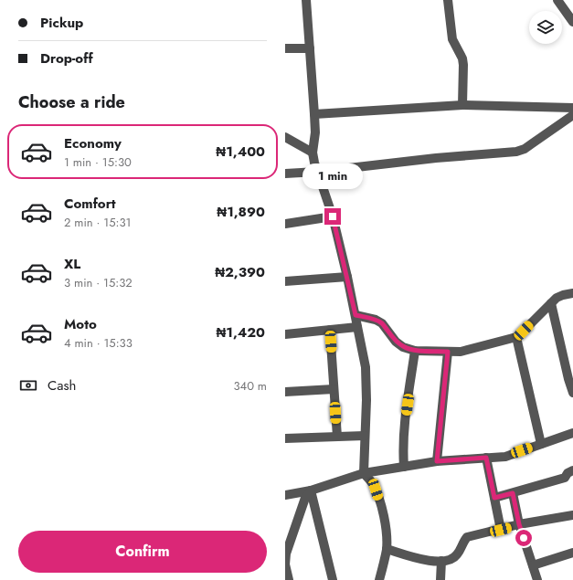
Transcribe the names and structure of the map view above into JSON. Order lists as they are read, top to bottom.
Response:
{
  "page": {
    "banner": ["Pickup", "Drop-off"],
    "heading": "Choose a ride",
    "list": [
      {
        "name": "Economy",
        "note": "1 min · 15:30",
        "value": "₦1,400"
      },
      {
        "name": "Comfort",
        "note": "2 min · 15:31",
        "value": "₦1,890"
      },
      {
        "name": "XL",
        "note": "3 min · 15:32",
        "value": "₦2,390"
      },
      {
        "name": "Moto",
        "note": "4 min · 15:33",
        "value": "₦1,420"
      }
    ],
    "bubble": "1 min",
    "pay": ["Cash", "340 m"],
    "buttons": "Confirm"
  }
}
